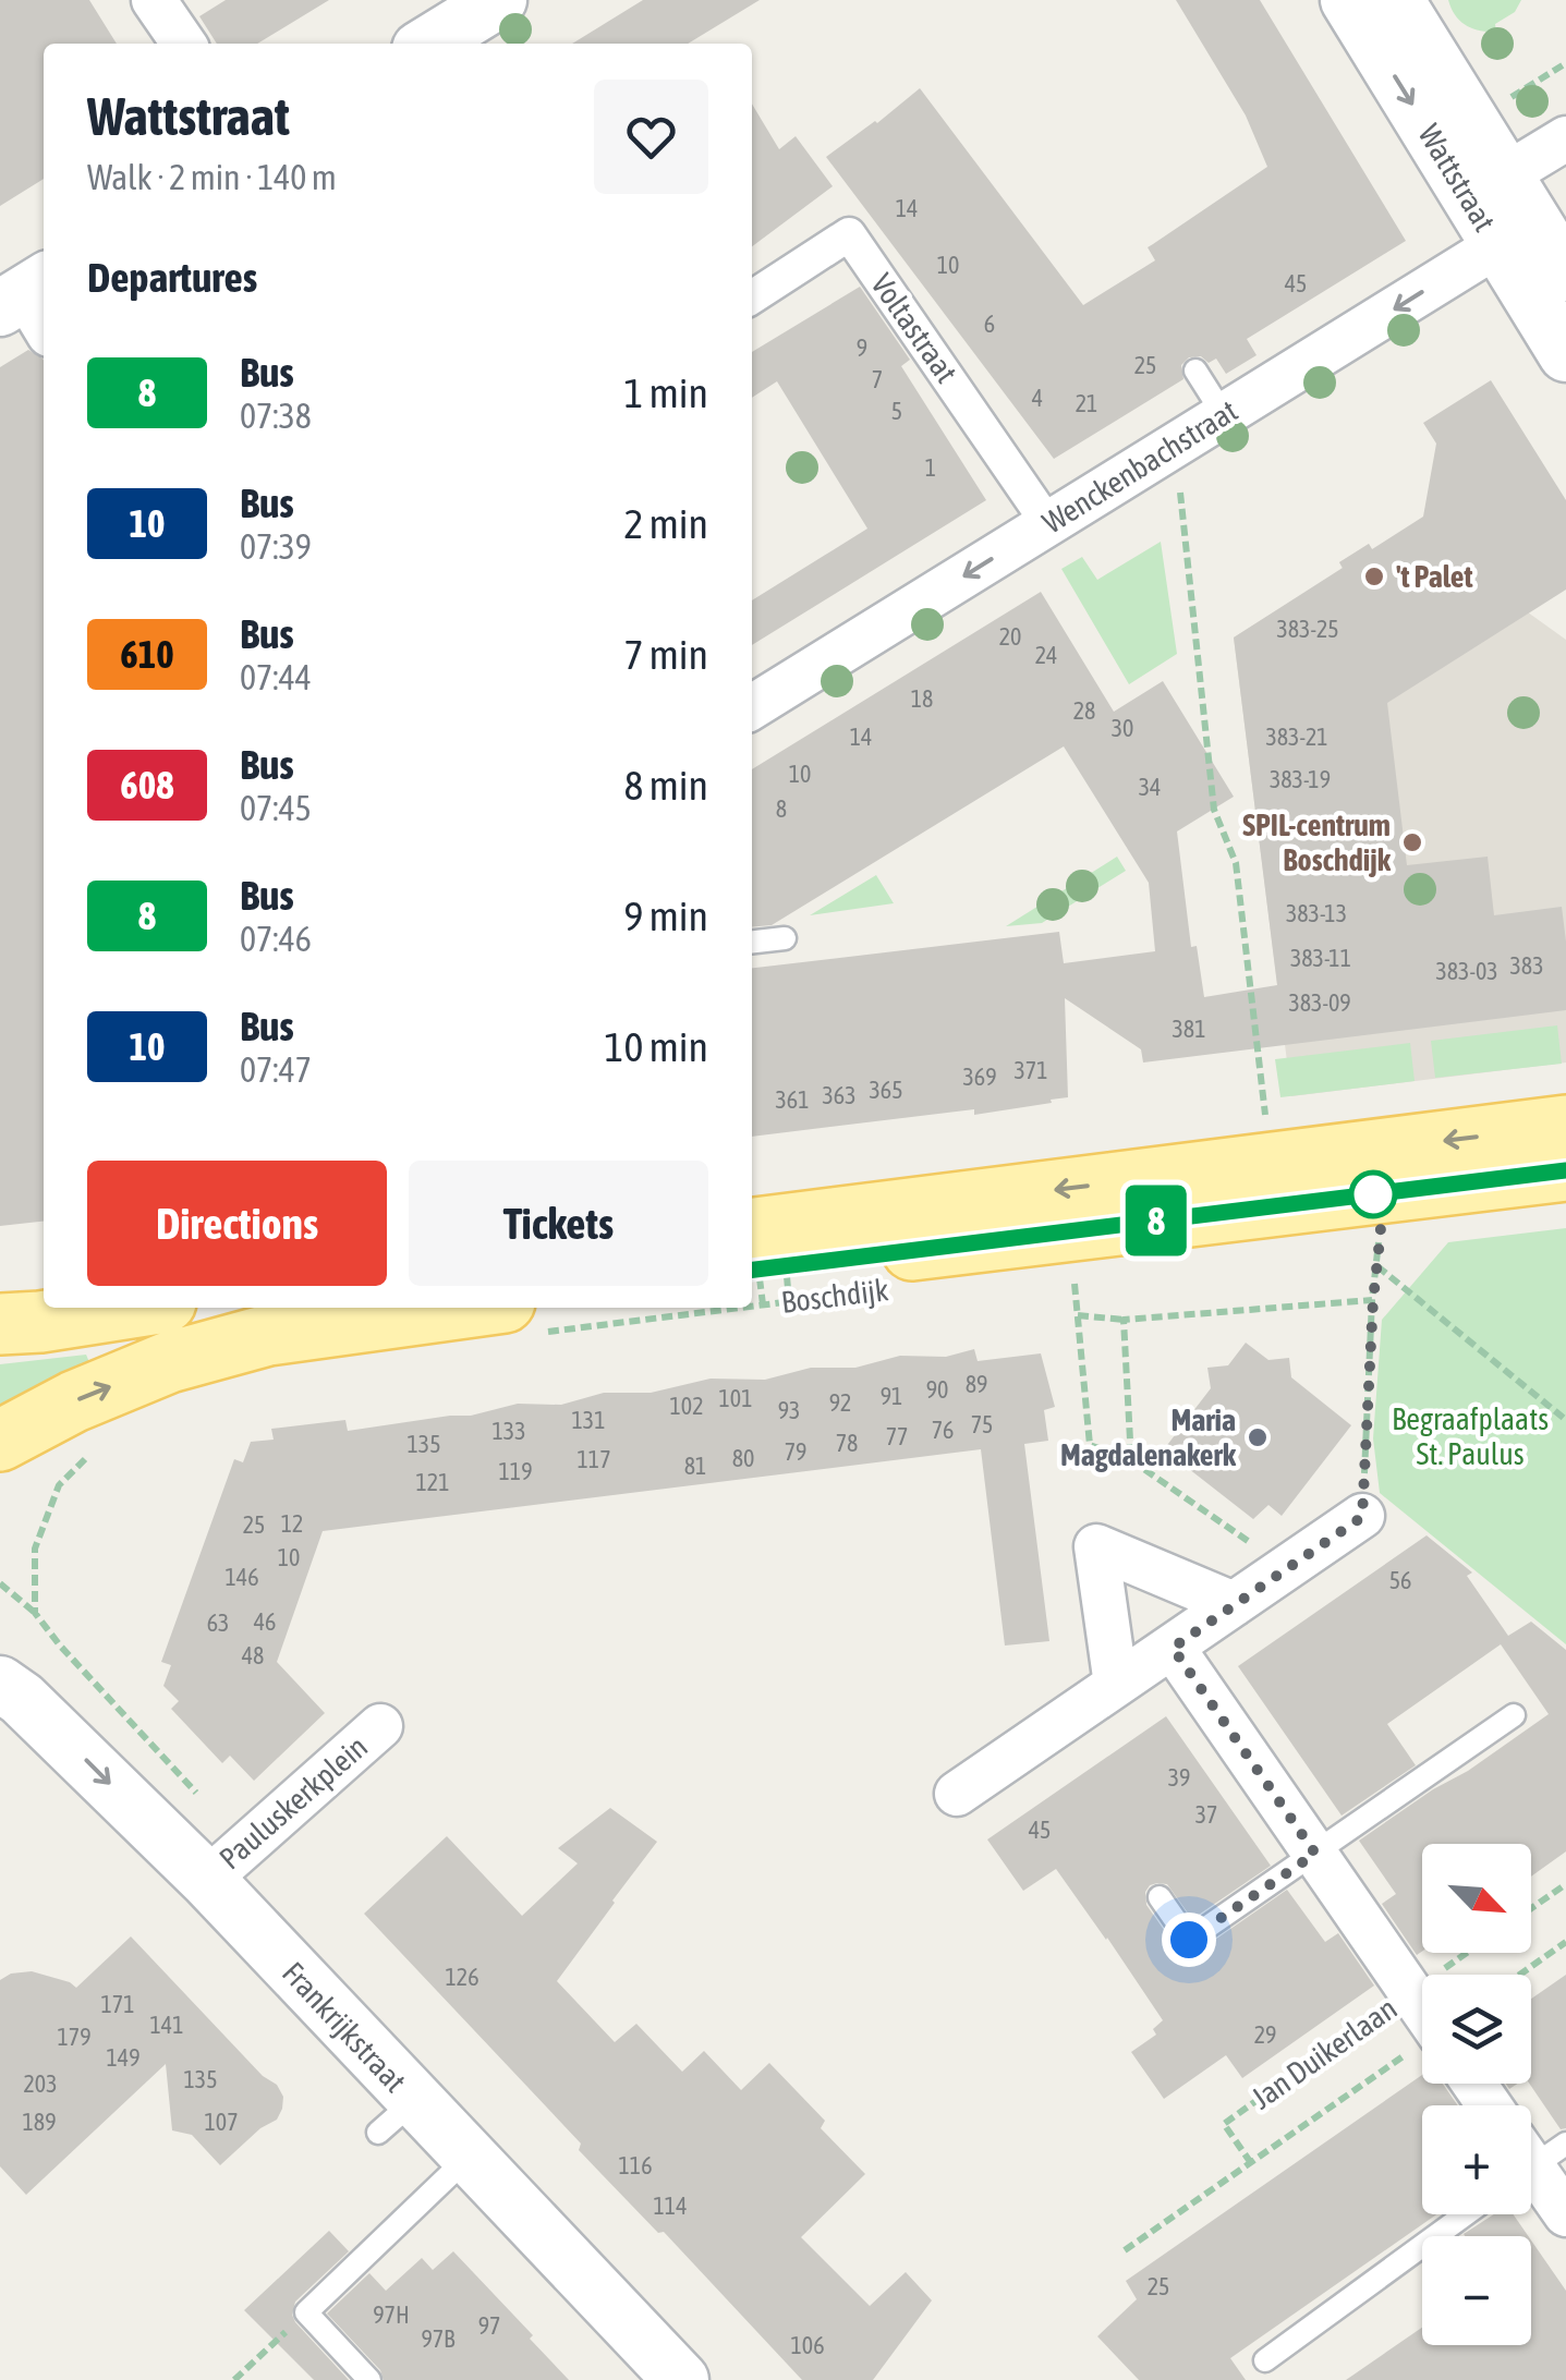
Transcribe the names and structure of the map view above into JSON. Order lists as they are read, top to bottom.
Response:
{
  "streets": {
    "main road": ["Boschdijk"],
    "street": [
      "Wattstraat",
      "Voltastraat",
      "Wenckenbachstraat",
      "Pauluskerkplein",
      "Frankrijkstraat",
      "Jan Duikerlaan"
    ]
  },
  "crossings": [
    ["Wattstraat", "Wenckenbachstraat"],
    ["Voltastraat", "Wenckenbachstraat"],
    ["Pauluskerkplein", "Frankrijkstraat"]
  ],
  "one_way": ["Wenckenbachstraat"],
  "parks": ["Begraafplaats St. Paulus"],
  "places": ["'t Palet", "SPIL-centrum Boschdijk", "Maria Magdalenakerk"],
  "lines": ["bus line 8"],
  "house_numbers": [
    "14",
    "10",
    "45",
    "6",
    "9",
    "25",
    "7",
    "4",
    "21",
    "5",
    "1",
    "383-25",
    "20",
    "24",
    "18",
    "28",
    "30",
    "14",
    "383-21",
    "10",
    "383-19",
    "34",
    "8",
    "383-13",
    "383-11",
    "383",
    "383-03",
    "383-09",
    "381",
    "371",
    "369",
    "365",
    "363",
    "361",
    "89",
    "90",
    "91",
    "101",
    "92",
    "102",
    "93",
    "131",
    "75",
    "76",
    "133",
    "77",
    "78",
    "135",
    "79",
    "80",
    "117",
    "81",
    "119",
    "121",
    "12",
    "25",
    "10",
    "146",
    "56",
    "46",
    "63",
    "48",
    "39",
    "37",
    "45",
    "126",
    "171",
    "141",
    "29",
    "179",
    "149",
    "135",
    "203",
    "189",
    "107",
    "116",
    "114",
    "25",
    "97H",
    "97",
    "97B",
    "106"
  ],
  "north": "bottom right",
  "page": {
    "on_map": "8",
    "heading": [
      ["Wattstraat", "Walk · 2 min · 140 m"],
      "Departures"
    ],
    "list": [
      {
        "mark": "8",
        "name": "Bus",
        "note": "07:38",
        "value": "1 min"
      },
      {
        "mark": "10",
        "name": "Bus",
        "note": "07:39",
        "value": "2 min"
      },
      {
        "mark": "610",
        "name": "Bus",
        "note": "07:44",
        "value": "7 min"
      },
      {
        "mark": "608",
        "name": "Bus",
        "note": "07:45",
        "value": "8 min"
      },
      {
        "mark": "8",
        "name": "Bus",
        "note": "07:46",
        "value": "9 min"
      },
      {
        "mark": "10",
        "name": "Bus",
        "note": "07:47",
        "value": "10 min"
      }
    ],
    "buttons": ["Directions", "Tickets"],
    "map_buttons": ["+", "−"]
  }
}
